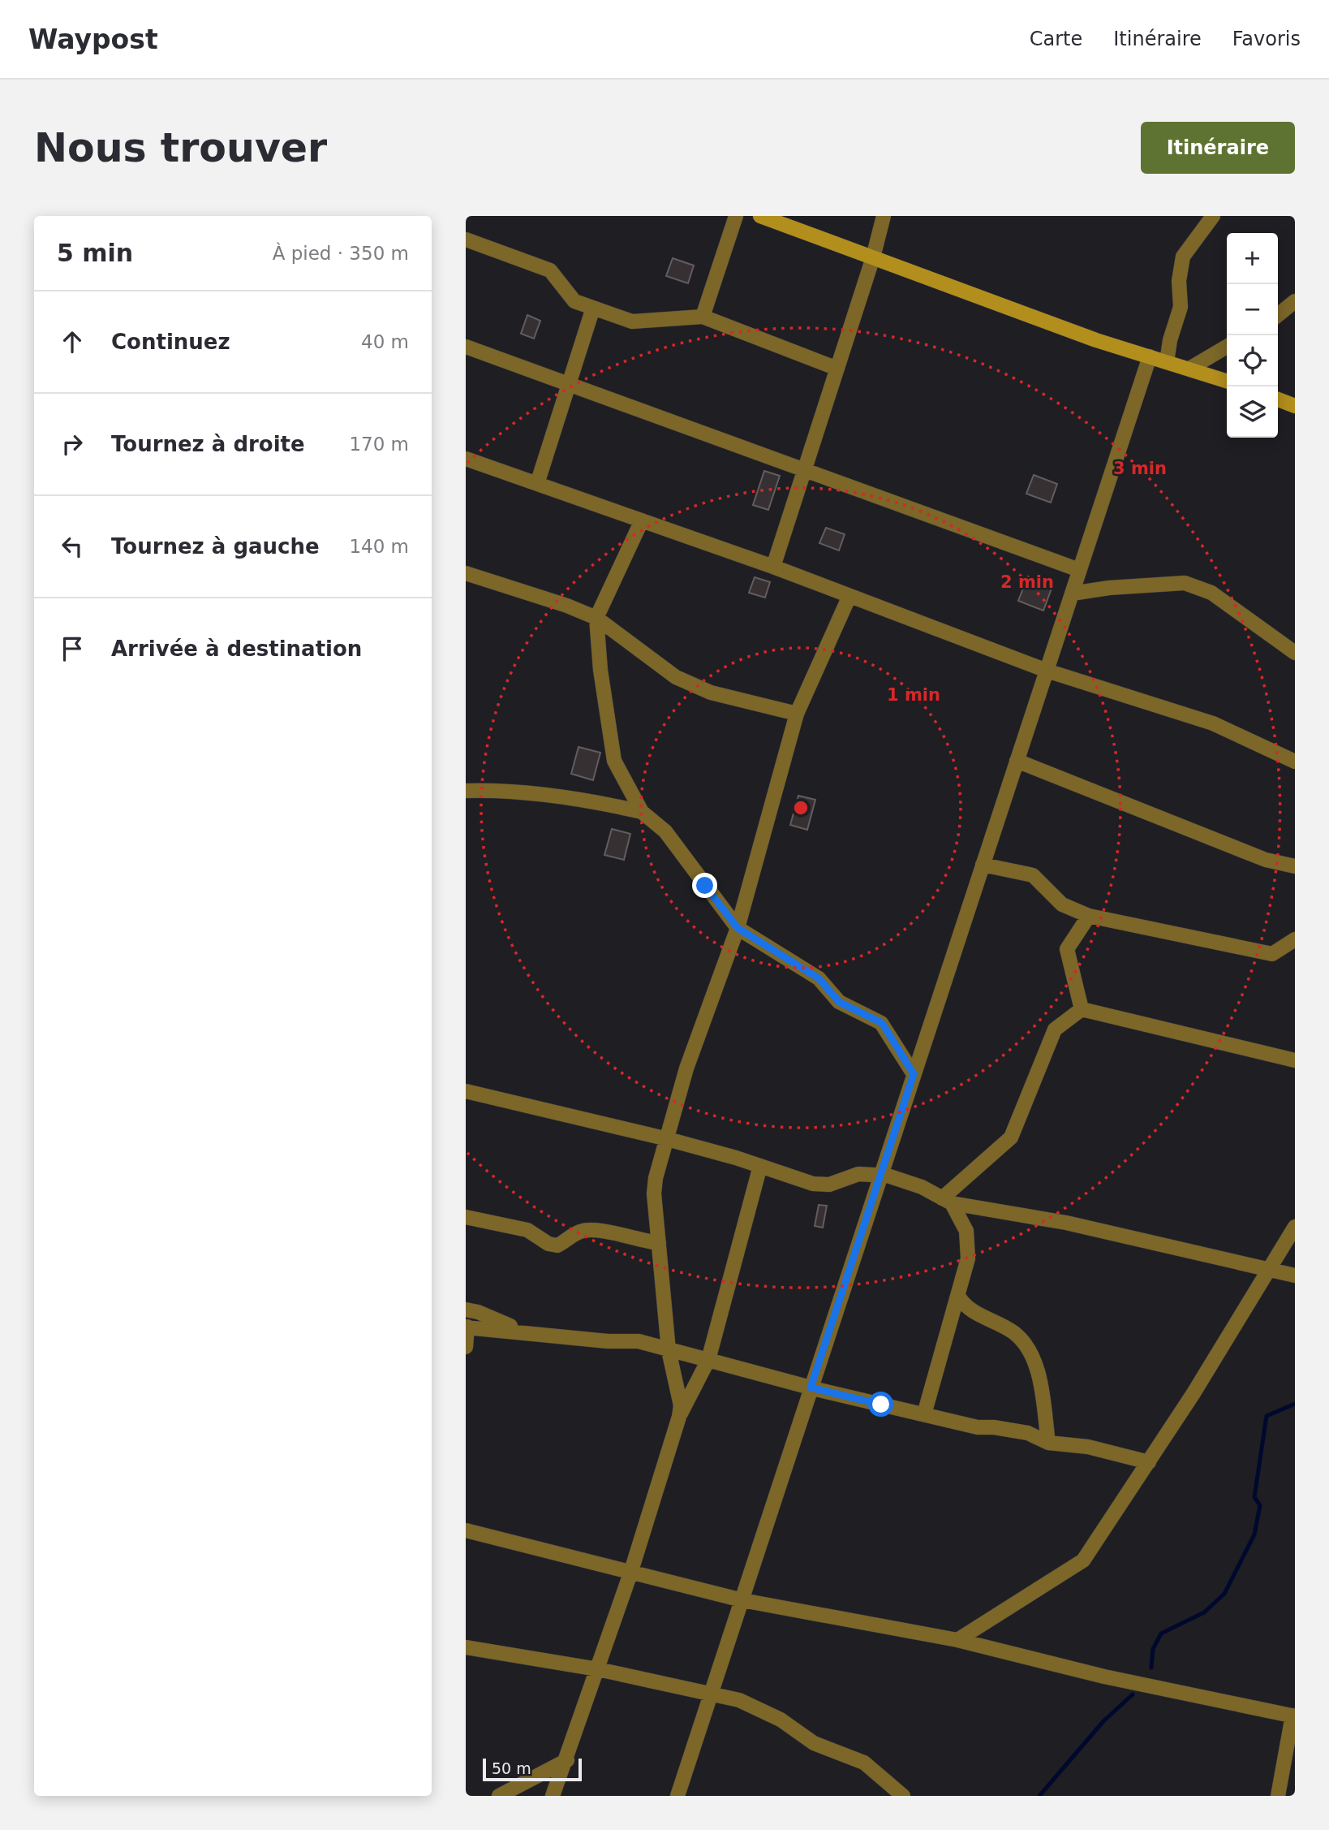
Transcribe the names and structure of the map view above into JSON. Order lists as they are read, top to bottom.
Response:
{
  "scale_bar": "50 m",
  "page": {
    "header": "Waypost",
    "nav": ["Carte", "Itinéraire", "Favoris"],
    "buttons": "Itinéraire",
    "title": "Nous trouver",
    "heading": ["5 min", "À pied · 350 m"],
    "map_buttons": ["+", "−"],
    "list": [
      ["Continuez", "40 m"],
      ["Tournez à droite", "170 m"],
      ["Tournez à gauche", "140 m"],
      "Arrivée à destination"
    ],
    "scale": "50 m"
  },
  "rings": ["3 min", "2 min", "1 min"]
}
